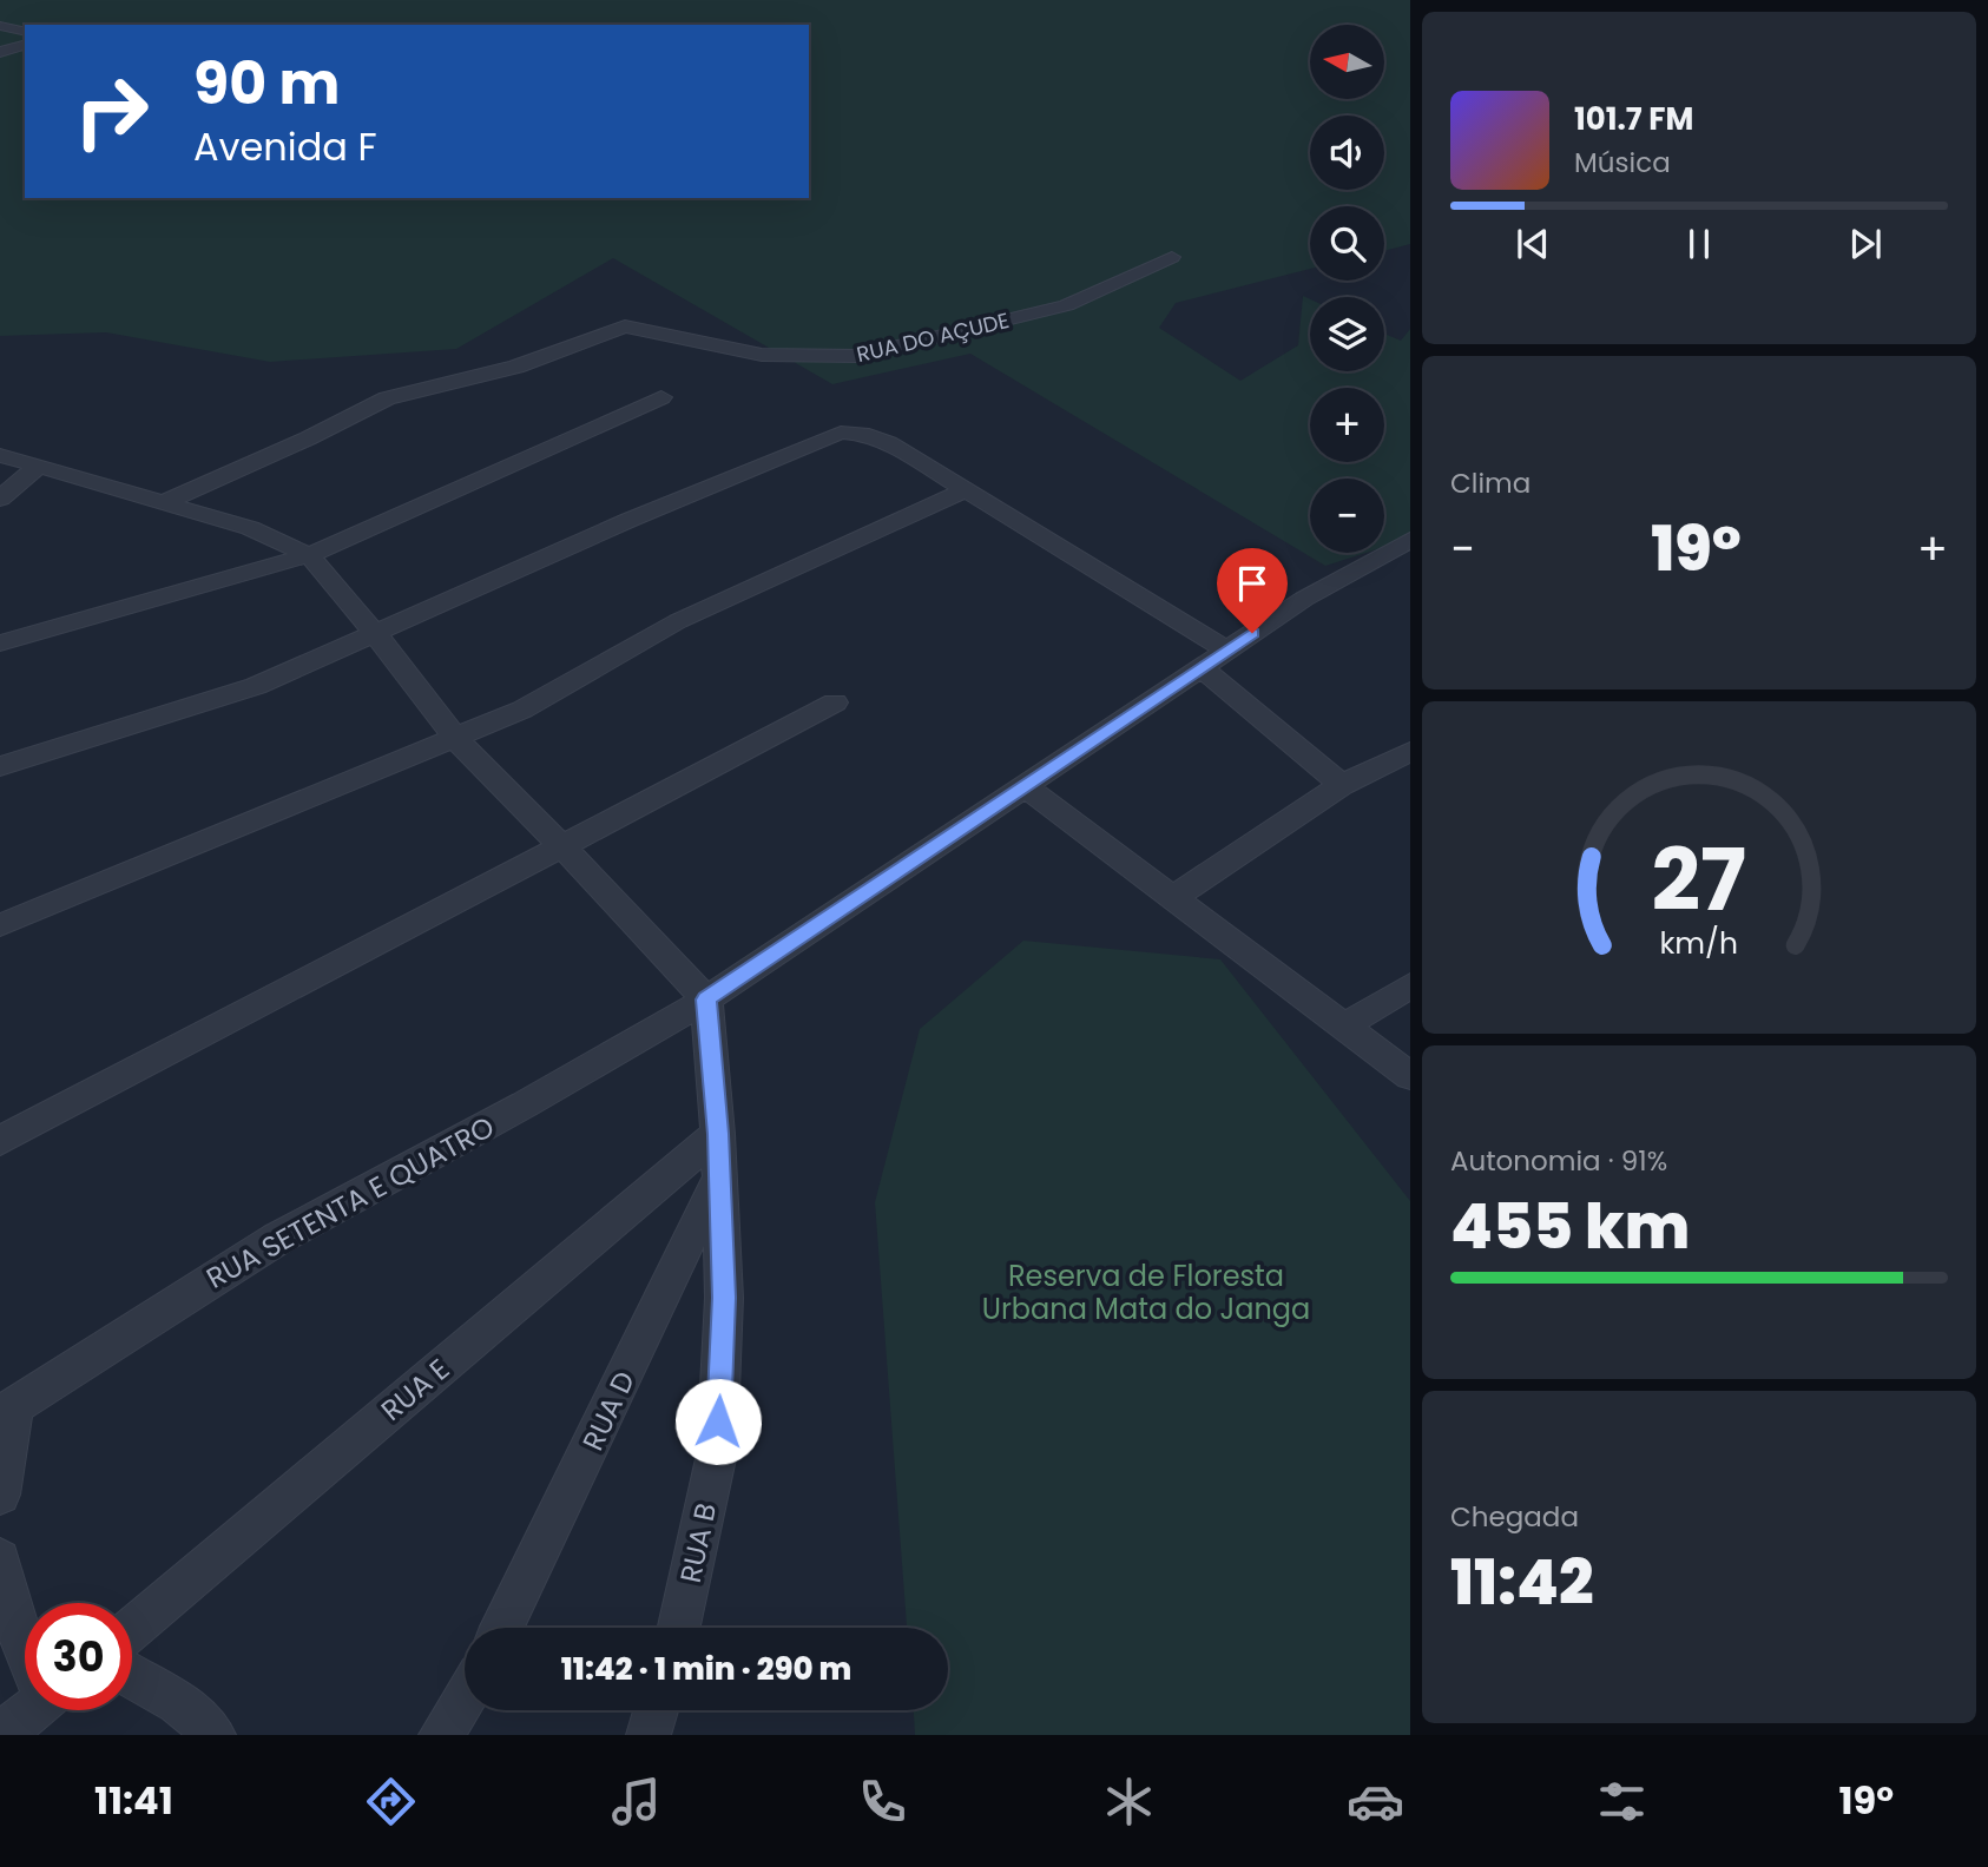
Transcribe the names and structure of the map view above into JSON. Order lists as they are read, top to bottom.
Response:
{
  "streets": {
    "street": [
      "RUA DO AÇUDE",
      "RUA SETENTA E QUATRO",
      "RUA E",
      "RUA D",
      "RUA B"
    ]
  },
  "crossings": [
    ["RUA SETENTA E QUATRO", "RUA B"],
    ["RUA E", "RUA B"],
    ["RUA D", "RUA B"]
  ],
  "parks": ["Reserva de Floresta Urbana Mata do Janga"],
  "north": "left",
  "page": {
    "map_buttons": ["+", "−"],
    "turn": ["90 m", "Avenida F"],
    "song": ["101.7 FM", "Música"],
    "tile": [
      "Clima",
      ["Autonomia · 91%", "455 km"],
      ["Chegada", "11:42"]
    ],
    "heat": ["−", "19°", "+"],
    "limit": "30",
    "trip": "11:42 · 1 min · 290 m",
    "tabs": ["11:41", "19°"],
    "gauge": ["27", "km/h"]
  }
}
